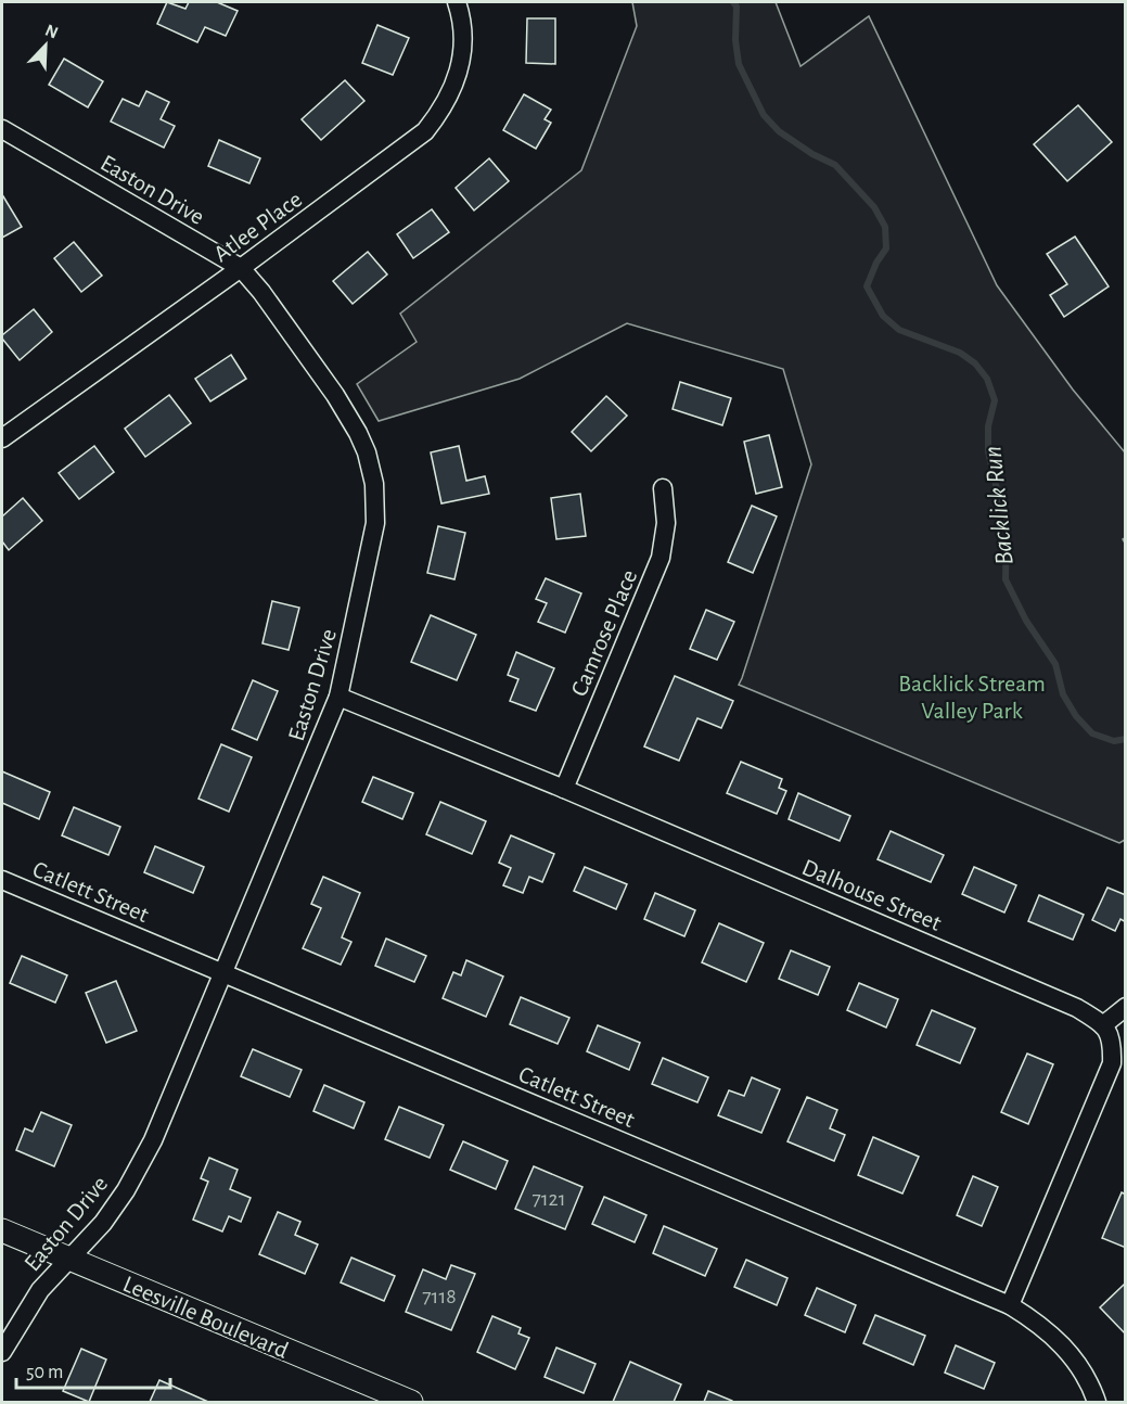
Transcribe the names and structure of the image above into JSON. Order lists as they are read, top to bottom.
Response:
{
  "streets": {
    "street": [
      "Easton Drive",
      "Atlee Place",
      "Camrose Place",
      "Catlett Street",
      "Dalhouse Street",
      "Leesville Boulevard"
    ]
  },
  "crossings": [
    ["Easton Drive", "Atlee Place"],
    ["Easton Drive", "Catlett Street"],
    ["Easton Drive", "Dalhouse Street"],
    ["Easton Drive", "Leesville Boulevard"],
    ["Camrose Place", "Dalhouse Street"]
  ],
  "water": ["Backlick Run"],
  "parks": ["Backlick Stream Valley Park"],
  "house_numbers": ["7121", "7118"],
  "scale_bar": "50 m",
  "north": "top right"
}
